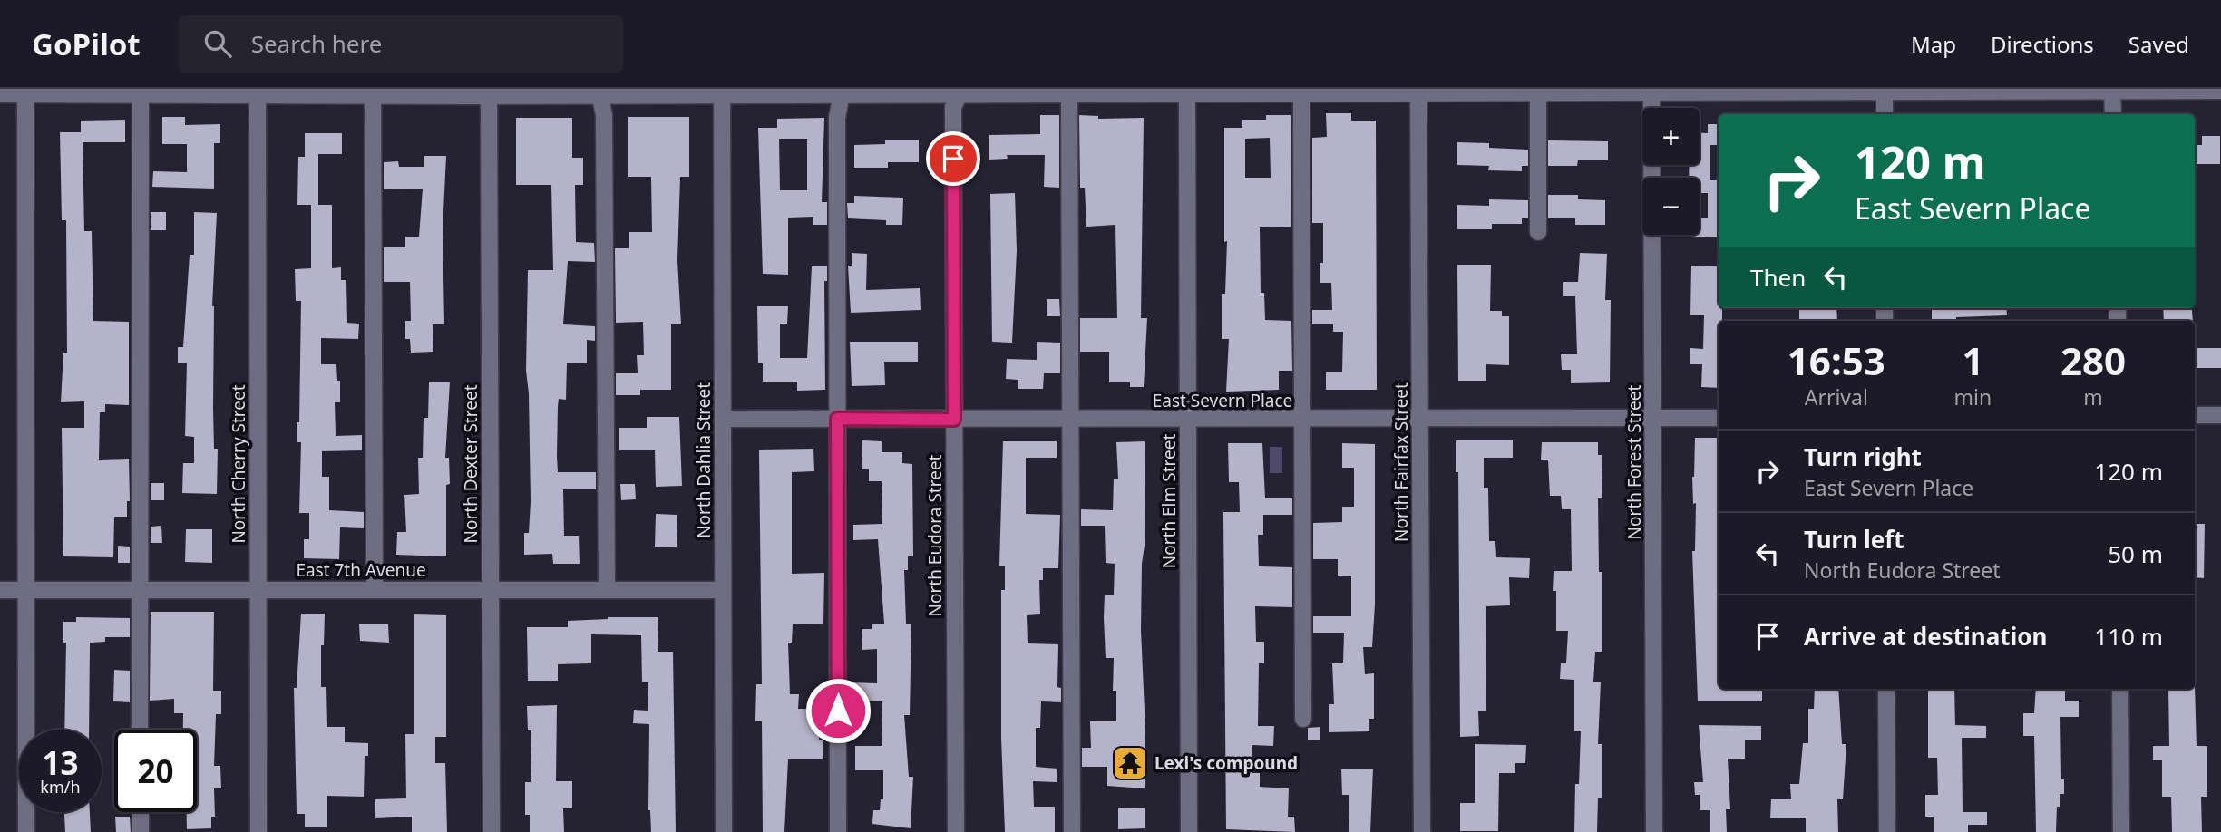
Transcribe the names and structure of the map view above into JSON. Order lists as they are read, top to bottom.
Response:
{
  "streets": {
    "street": [
      "East Severn Place",
      "North Dahlia Street",
      "North Fairfax Street",
      "North Forest Street",
      "North Cherry Street",
      "North Dexter Street",
      "North Elm Street",
      "North Eudora Street",
      "East 7th Avenue"
    ]
  },
  "crossings": [
    ["East Severn Place", "North Dahlia Street"],
    ["East Severn Place", "North Fairfax Street"],
    ["East Severn Place", "North Forest Street"],
    ["East Severn Place", "North Elm Street"],
    ["East Severn Place", "North Eudora Street"],
    ["North Dahlia Street", "East 7th Avenue"],
    ["North Cherry Street", "East 7th Avenue"],
    ["North Dexter Street", "East 7th Avenue"]
  ],
  "places": {
    "temple": ["Lexi's compound"]
  },
  "page": {
    "header": "GoPilot",
    "search": "Search here",
    "nav": ["Map", "Directions", "Saved"],
    "map_buttons": ["+", "−"],
    "turn": ["120 m", "East Severn Place"],
    "then": "Then",
    "eta": [
      "16:53",
      "Arrival",
      "1",
      "min",
      "280",
      "m"
    ],
    "list": [
      {
        "name": "Turn right",
        "note": "East Severn Place",
        "value": "120 m"
      },
      {
        "name": "Turn left",
        "note": "North Eudora Street",
        "value": "50 m"
      },
      {
        "name": "Arrive at destination",
        "value": "110 m"
      }
    ],
    "speed": "13 km/h",
    "limit": "20"
  }
}
